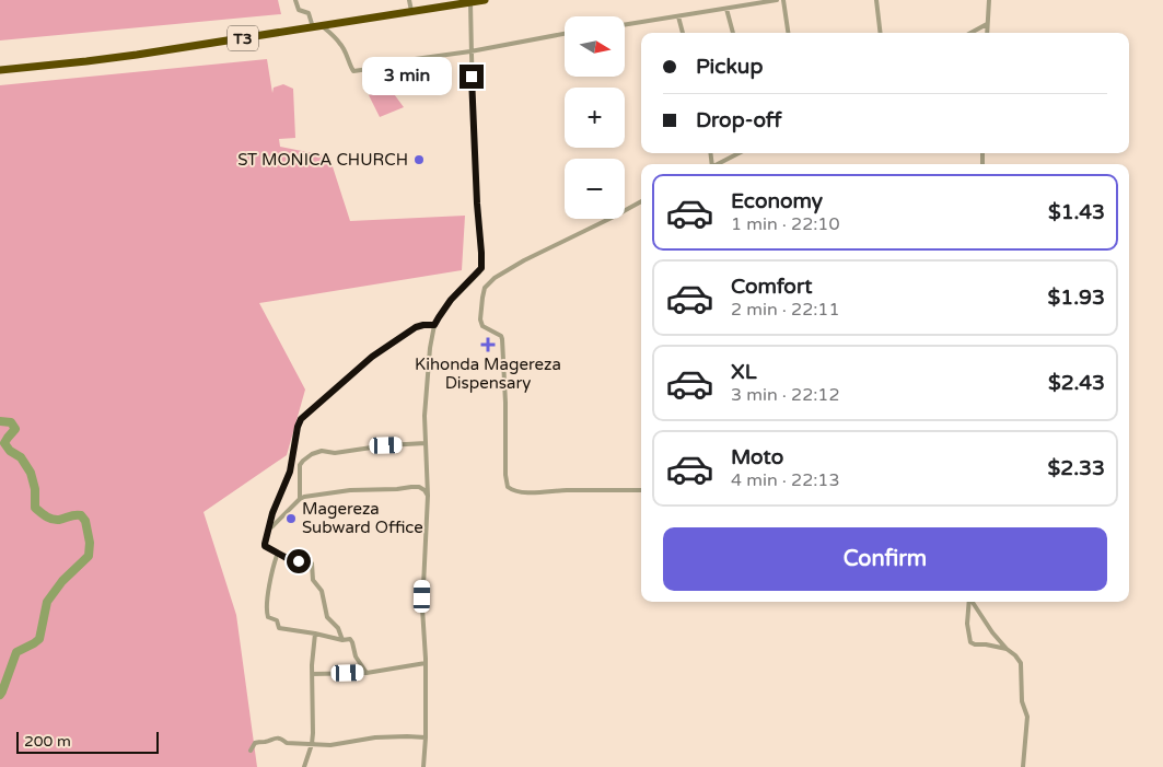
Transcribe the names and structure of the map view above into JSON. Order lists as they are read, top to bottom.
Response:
{
  "streets": {
    "highway": ["T3"]
  },
  "places": {
    "other": ["ST MONICA CHURCH", "Magereza Subward Office"],
    "health": ["Kihonda Magereza Dispensary"]
  },
  "scale_bar": "200 m",
  "north": "right",
  "page": {
    "map_buttons": ["+", "−"],
    "banner": ["Pickup", "Drop-off"],
    "bubble": "3 min",
    "list": [
      {
        "name": "Economy",
        "note": "1 min · 22:10",
        "value": "$1.43"
      },
      {
        "name": "Comfort",
        "note": "2 min · 22:11",
        "value": "$1.93"
      },
      {
        "name": "XL",
        "note": "3 min · 22:12",
        "value": "$2.43"
      },
      {
        "name": "Moto",
        "note": "4 min · 22:13",
        "value": "$2.33"
      }
    ],
    "buttons": "Confirm",
    "scale": "200 m"
  }
}
